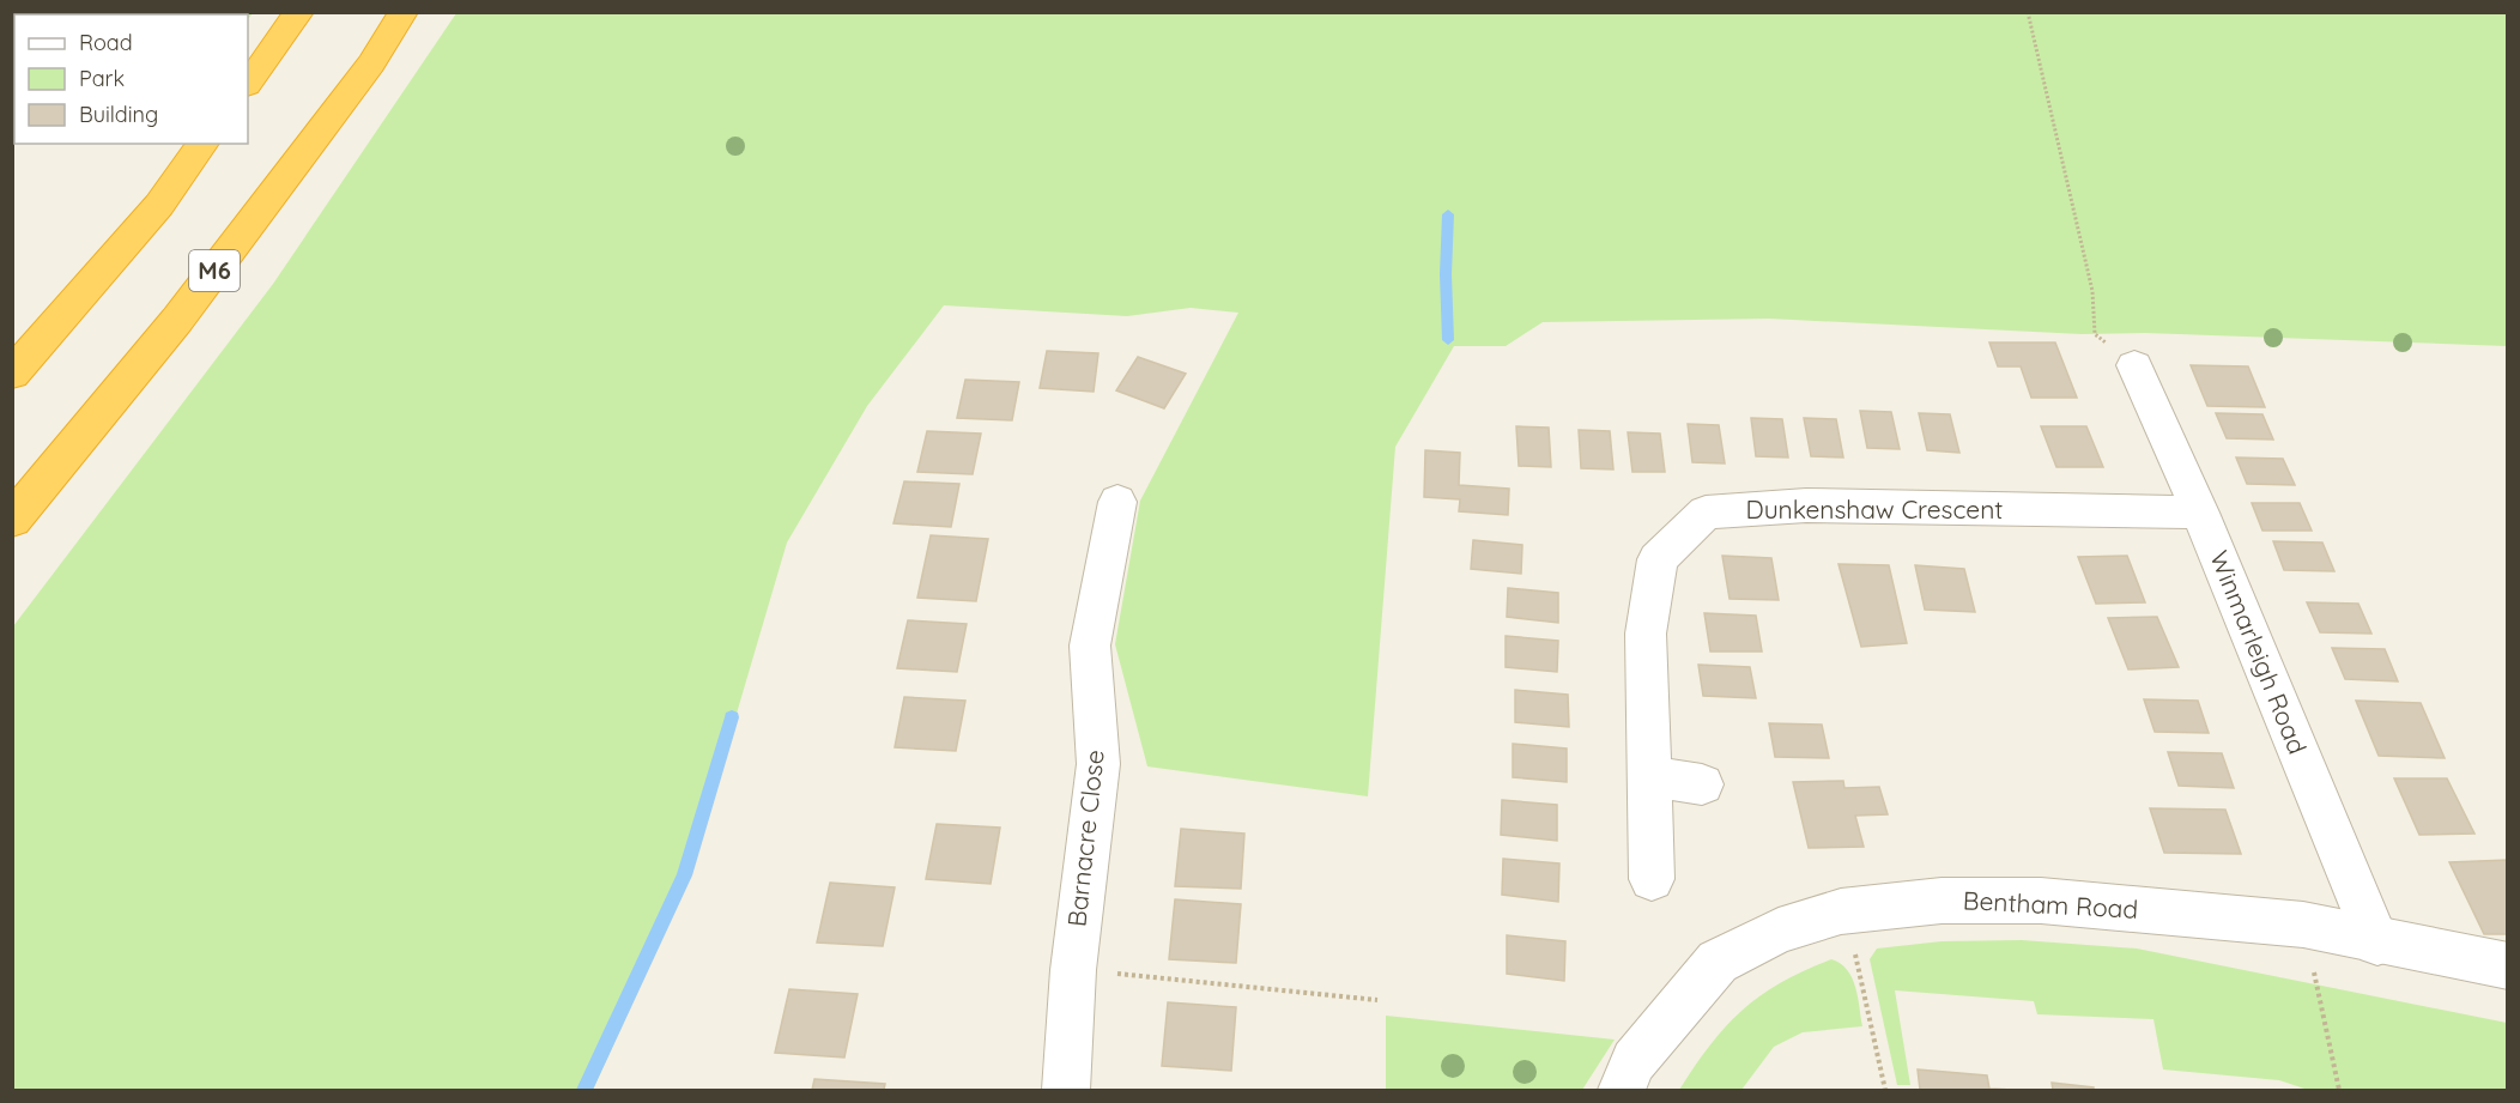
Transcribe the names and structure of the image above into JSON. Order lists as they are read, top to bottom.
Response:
{
  "streets": {
    "highway": ["M6"],
    "street": [
      "Dunkenshaw Crescent",
      "Winmarleigh Road",
      "Barnacre Close",
      "Bentham Road"
    ]
  },
  "crossings": [
    ["Dunkenshaw Crescent", "Winmarleigh Road"],
    ["Winmarleigh Road", "Bentham Road"]
  ],
  "legend": ["Road", "Park", "Building"]
}
